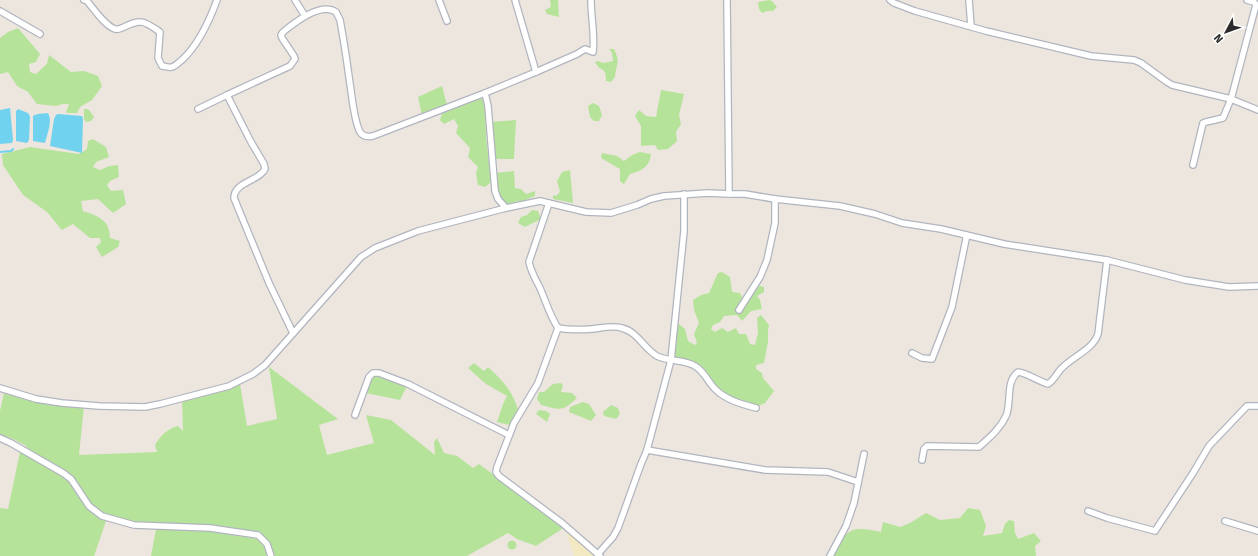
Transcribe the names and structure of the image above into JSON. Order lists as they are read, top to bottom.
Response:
{
  "north": "bottom left"
}
